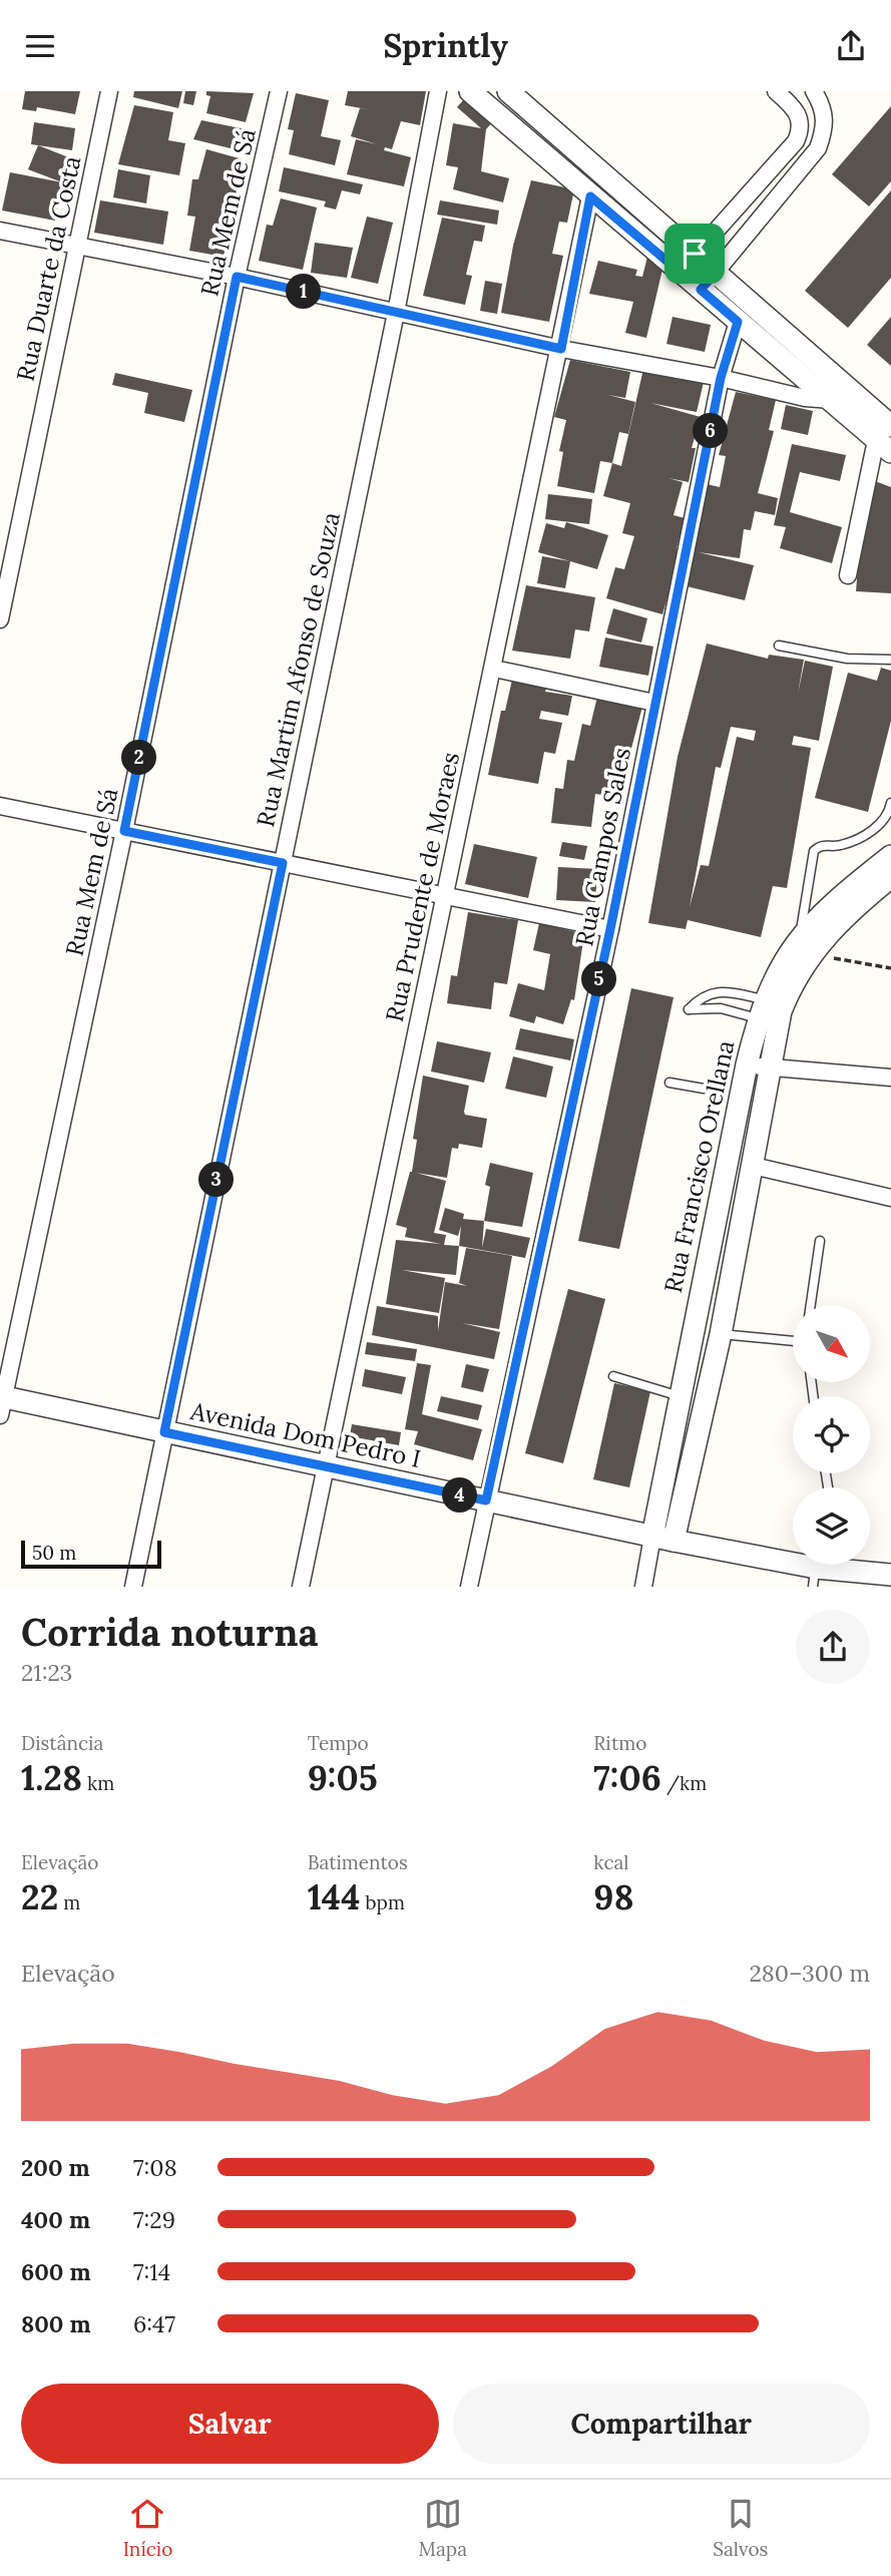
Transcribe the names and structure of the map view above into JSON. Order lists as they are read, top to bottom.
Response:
{
  "streets": {
    "street": [
      "Rua Mem de Sá",
      "Rua Duarte da Costa",
      "Rua Martim Afonso de Souza",
      "Rua Campos Sales",
      "Rua Prudente de Moraes",
      "Rua Francisco Orellana",
      "Avenida Dom Pedro I"
    ]
  },
  "crossings": [
    ["Rua Mem de Sá", "Avenida Dom Pedro I"],
    ["Rua Martim Afonso de Souza", "Avenida Dom Pedro I"],
    ["Rua Campos Sales", "Avenida Dom Pedro I"],
    ["Rua Prudente de Moraes", "Avenida Dom Pedro I"],
    ["Rua Francisco Orellana", "Avenida Dom Pedro I"]
  ],
  "scale_bar": "50 m",
  "north": "bottom right",
  "page": {
    "header": "Sprintly",
    "pins": [
      "1",
      "6",
      "2",
      "5",
      "3",
      "4"
    ],
    "scale": "50 m",
    "heading": ["Corrida noturna", "21:23"],
    "stats": [
      ["Distância", "1.28 km"],
      ["Tempo", "9:05"],
      ["Ritmo", "7:06 /km"],
      ["Elevação", "22 m"],
      ["Batimentos", "144 bpm"],
      ["kcal", "98"]
    ],
    "chart": ["Elevação", "280–300 m"],
    "list": [
      {
        "name": "200 m",
        "note": "7:08"
      },
      {
        "name": "400 m",
        "note": "7:29"
      },
      {
        "name": "600 m",
        "note": "7:14"
      },
      {
        "name": "800 m",
        "note": "6:47"
      }
    ],
    "buttons": ["Salvar", "Compartilhar"],
    "tabs": ["Início", "Mapa", "Salvos"]
  }
}
